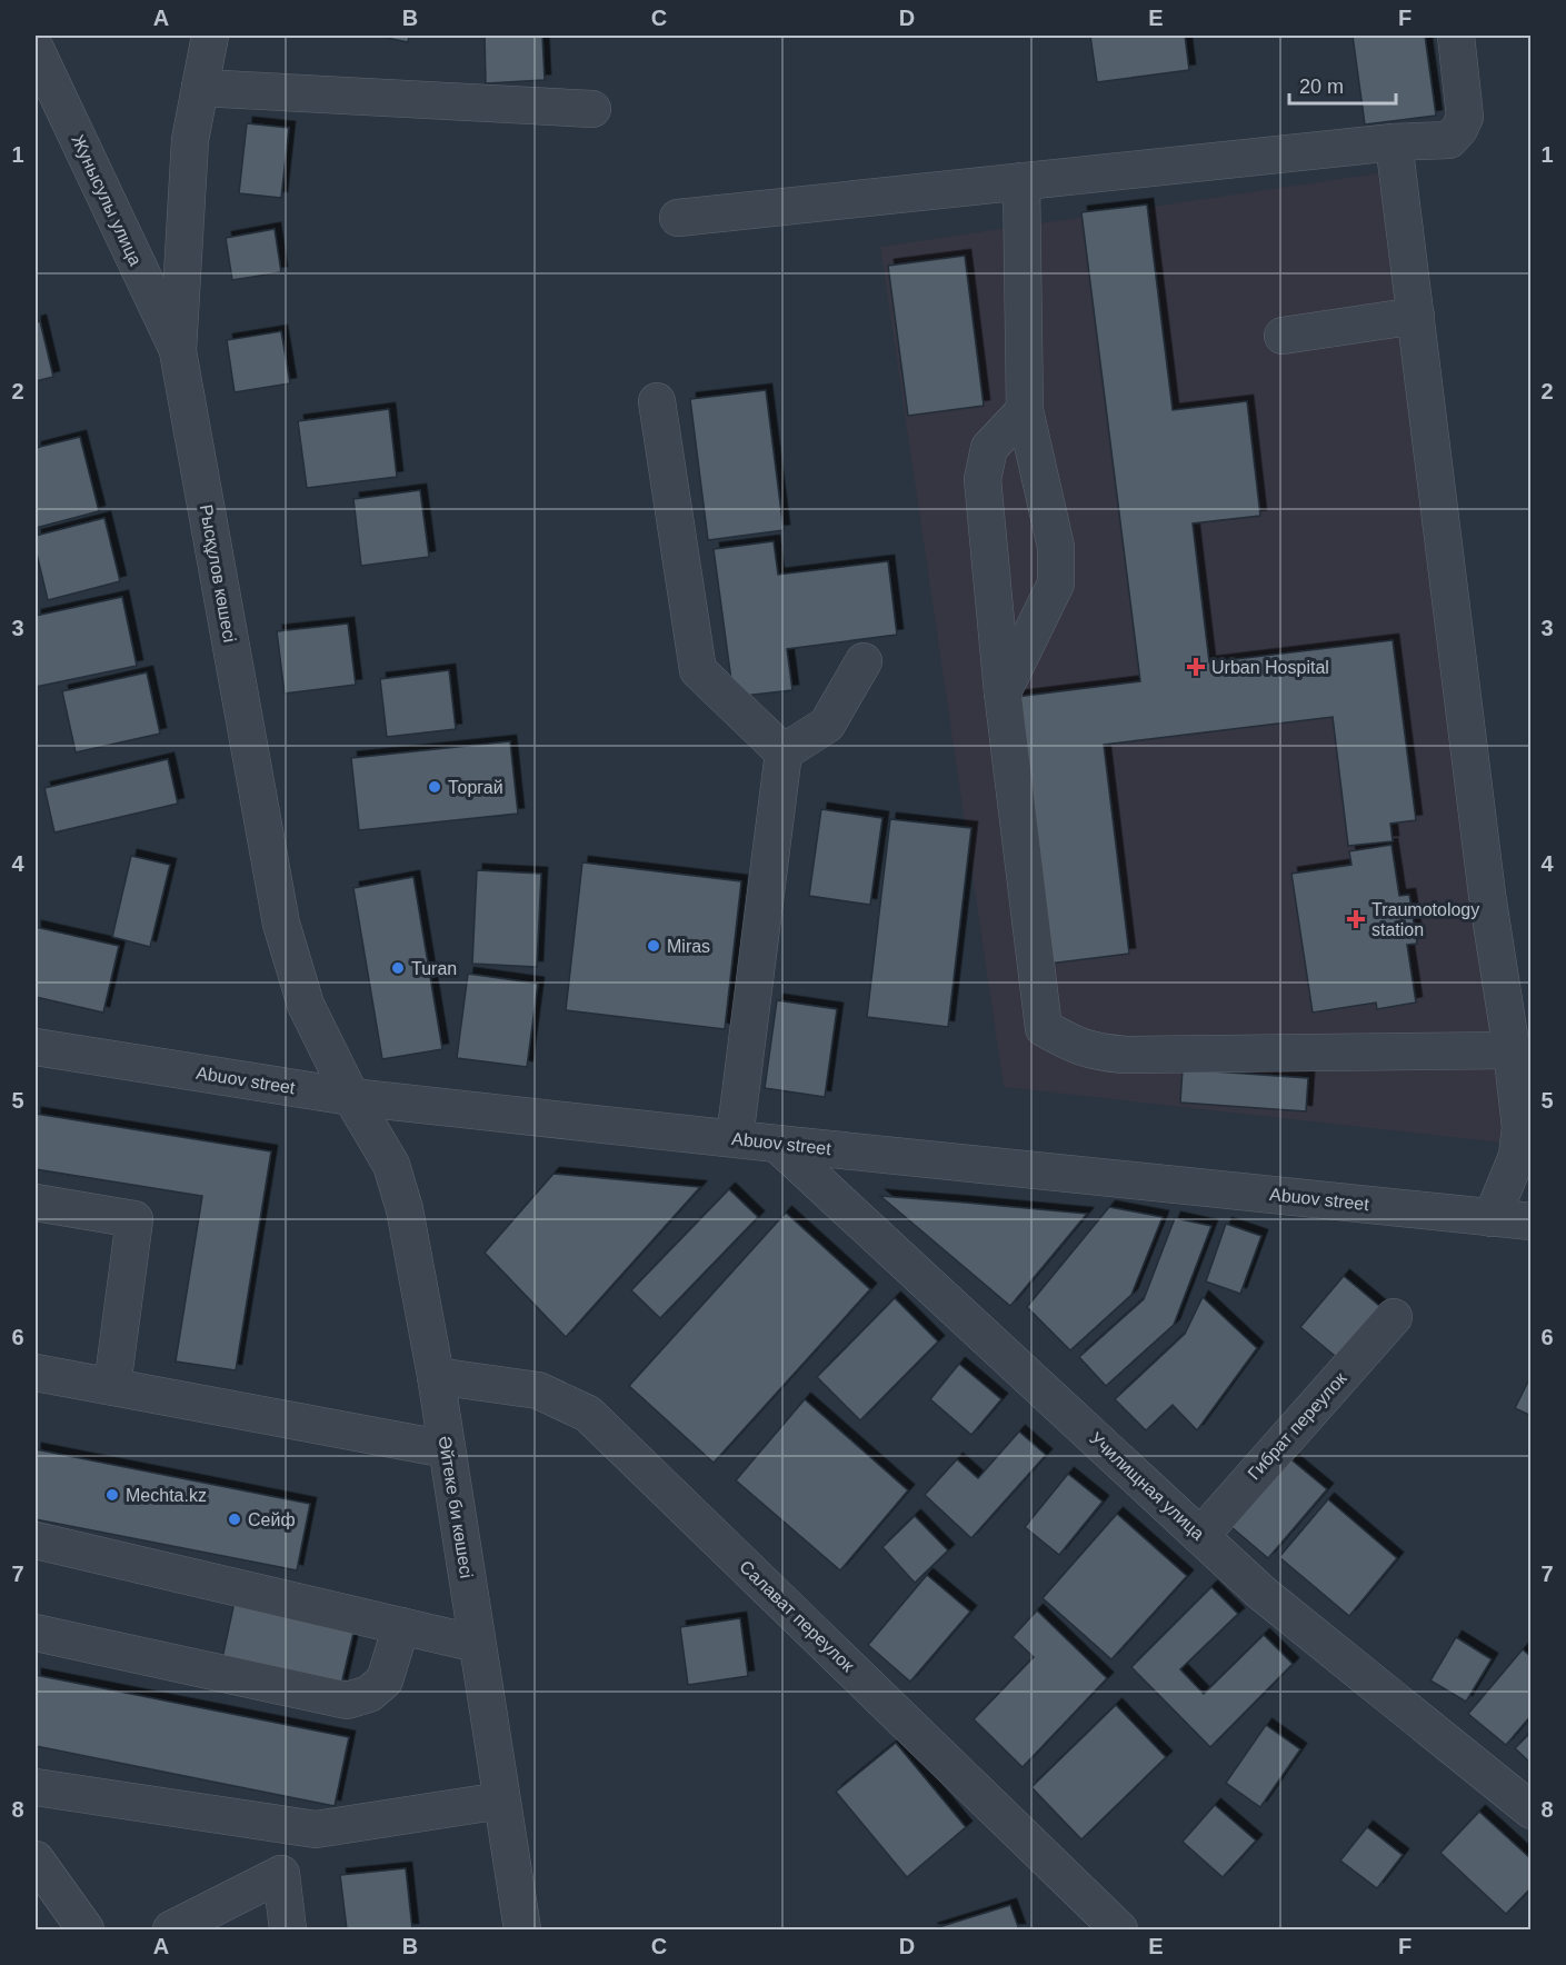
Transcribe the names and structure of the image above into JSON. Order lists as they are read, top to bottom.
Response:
{
  "streets": {
    "street": [
      "Жунысулы улица",
      "Рысқұлов көшесі",
      "Abuov street",
      "Гибрат переулок",
      "Училищная улица",
      "Әйтеке би көшесі",
      "Салават переулок"
    ]
  },
  "crossings": [
    ["Жунысулы улица", "Рысқұлов көшесі"],
    ["Рысқұлов көшесі", "Abuov street"],
    ["Рысқұлов көшесі", "Әйтеке би көшесі"],
    ["Abuov street", "Училищная улица"],
    ["Abuov street", "Әйтеке би көшесі"],
    ["Гибрат переулок", "Училищная улица"],
    ["Әйтеке би көшесі", "Салават переулок"]
  ],
  "places": {
    "health": ["Urban Hospital", "Traumotology station"],
    "other": [
      "Торгай",
      "Miras",
      "Turan",
      "Mechta.kz",
      "Сейф"
    ]
  },
  "scale_bar": "20 m",
  "grid": {
    "columns": [
      "A",
      "B",
      "C",
      "D",
      "E",
      "F"
    ],
    "rows": [
      "1",
      "2",
      "3",
      "4",
      "5",
      "6",
      "7",
      "8"
    ]
  }
}
